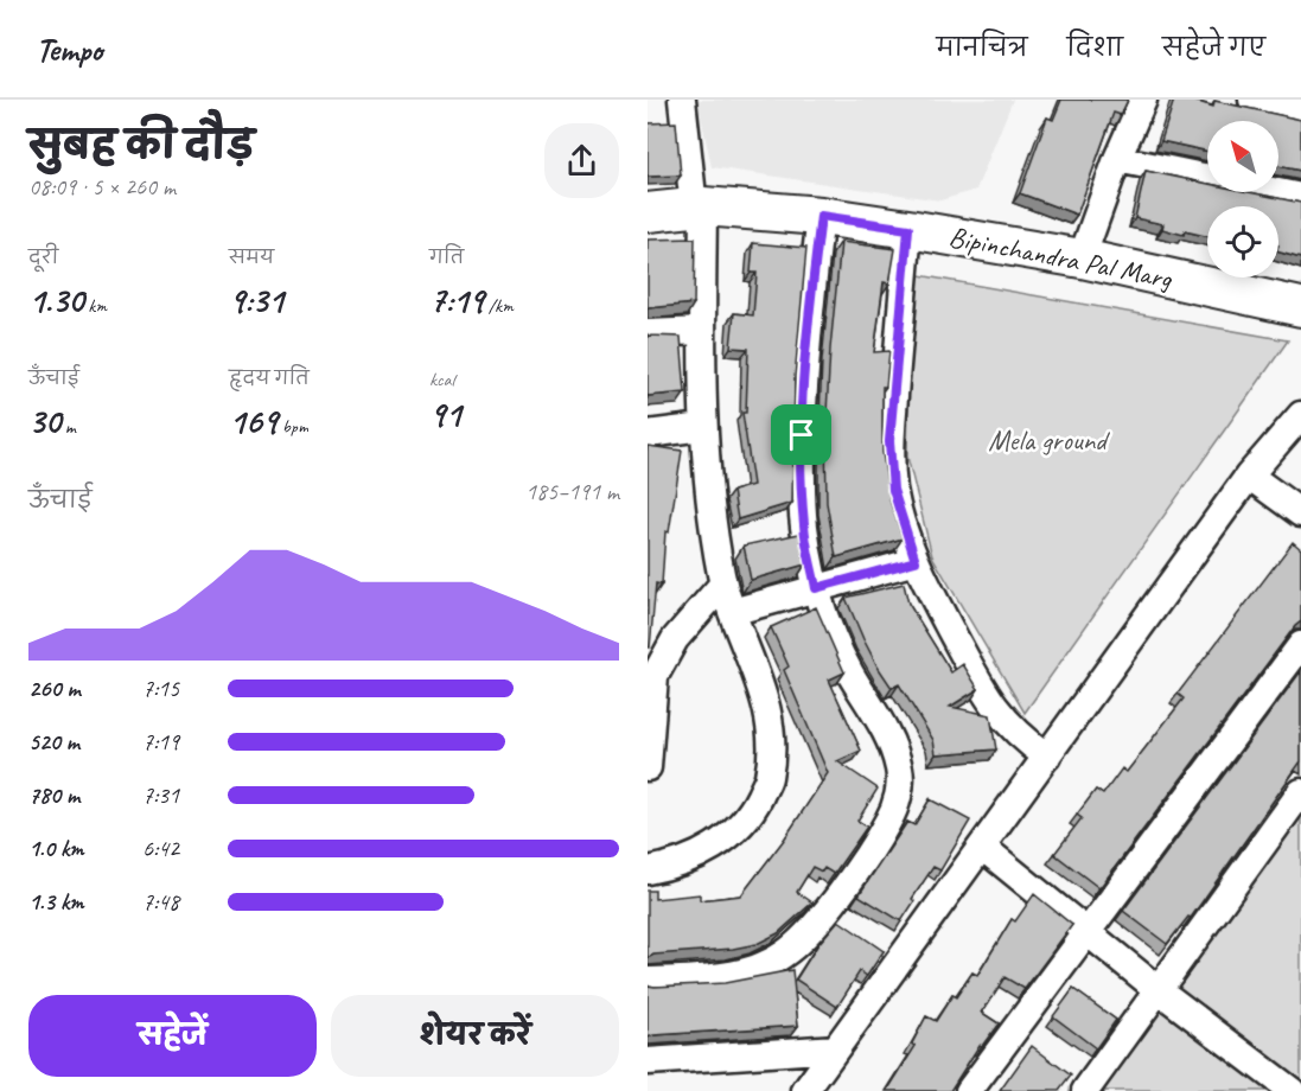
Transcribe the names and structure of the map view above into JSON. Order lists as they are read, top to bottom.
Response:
{
  "streets": {
    "street": ["Bipinchandra Pal Marg"]
  },
  "parks": ["Mela ground"],
  "north": "top left",
  "page": {
    "header": "Tempo",
    "nav": ["मानचित्र", "दिशा", "सहेजे गए"],
    "heading": ["सुबह की दौड़", "08:09 · 5 × 260 m"],
    "stats": [
      ["दूरी", "1.30 km"],
      ["समय", "9:31"],
      ["गति", "7:19 /km"],
      ["ऊँचाई", "30 m"],
      ["हृदय गति", "169 bpm"],
      ["kcal", "91"]
    ],
    "chart": ["ऊँचाई", "185–191 m"],
    "list": [
      {
        "name": "260 m",
        "note": "7:15"
      },
      {
        "name": "520 m",
        "note": "7:19"
      },
      {
        "name": "780 m",
        "note": "7:31"
      },
      {
        "name": "1.0 km",
        "note": "6:42"
      },
      {
        "name": "1.3 km",
        "note": "7:48"
      }
    ],
    "buttons": ["सहेजें", "शेयर करें"]
  }
}
